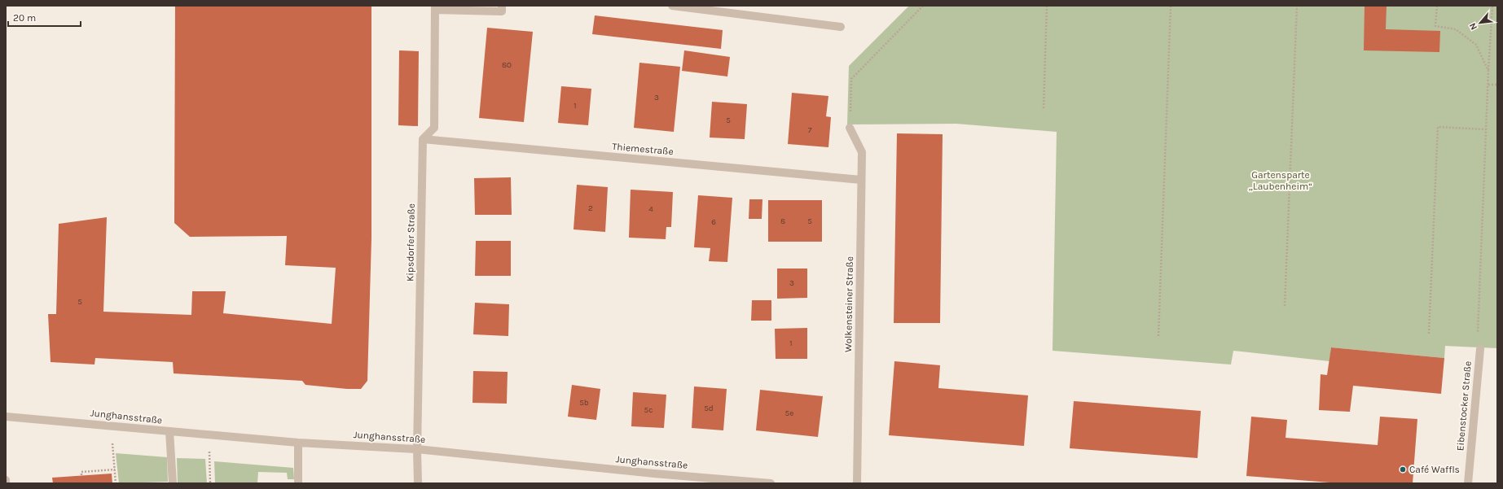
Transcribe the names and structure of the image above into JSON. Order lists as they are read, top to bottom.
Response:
{
  "streets": {
    "street": [
      "Thiemestraße",
      "Kipsdorfer Straße",
      "Wolkensteiner Straße",
      "Eibenstocker Straße",
      "Junghansstraße"
    ]
  },
  "crossings": [
    ["Thiemestraße", "Kipsdorfer Straße"],
    ["Thiemestraße", "Wolkensteiner Straße"],
    ["Kipsdorfer Straße", "Junghansstraße"]
  ],
  "parks": ["Gartensparte „Laubenheim“"],
  "places": ["Café Waffls"],
  "house_numbers": [
    "80",
    "3",
    "1",
    "5",
    "7",
    "2",
    "4",
    "8",
    "5",
    "6",
    "3",
    "5",
    "1",
    "5b",
    "5d",
    "5c",
    "5e"
  ],
  "scale_bar": "20 m",
  "north": "bottom left"
}
